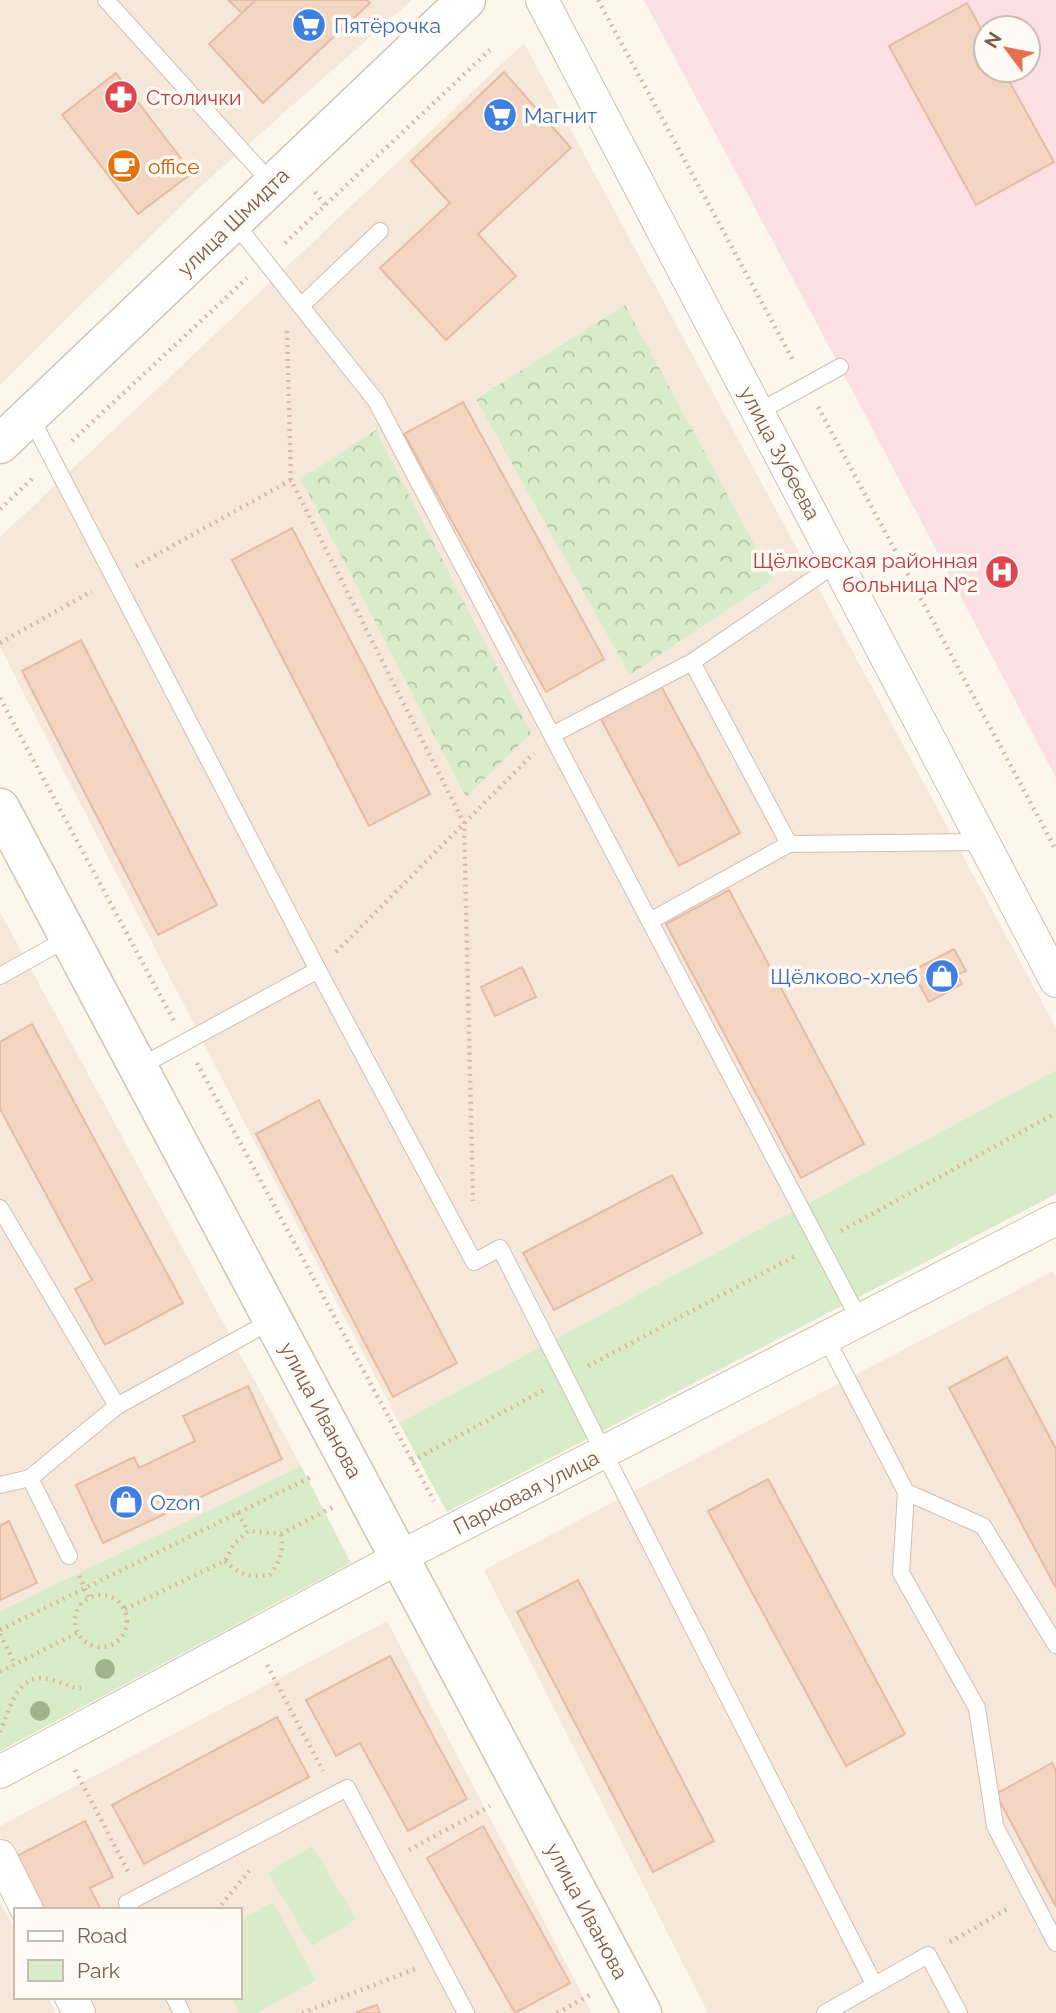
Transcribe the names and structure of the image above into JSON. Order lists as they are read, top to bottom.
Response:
{
  "streets": {
    "street": [
      "улица Шмидта",
      "улица Зубеева",
      "улица Иванова",
      "Парковая улица"
    ]
  },
  "crossings": [
    ["улица Иванова", "Парковая улица"]
  ],
  "places": {
    "supermarket": ["Пятёрочка", "Магнит"],
    "pharmacy": ["Столички"],
    "cafe": ["office"],
    "hospital": ["Щёлковская районная больница №2"],
    "shop": ["Щёлково-хлеб", "Ozon"]
  },
  "legend": ["Road", "Park"],
  "north": "top left"
}
